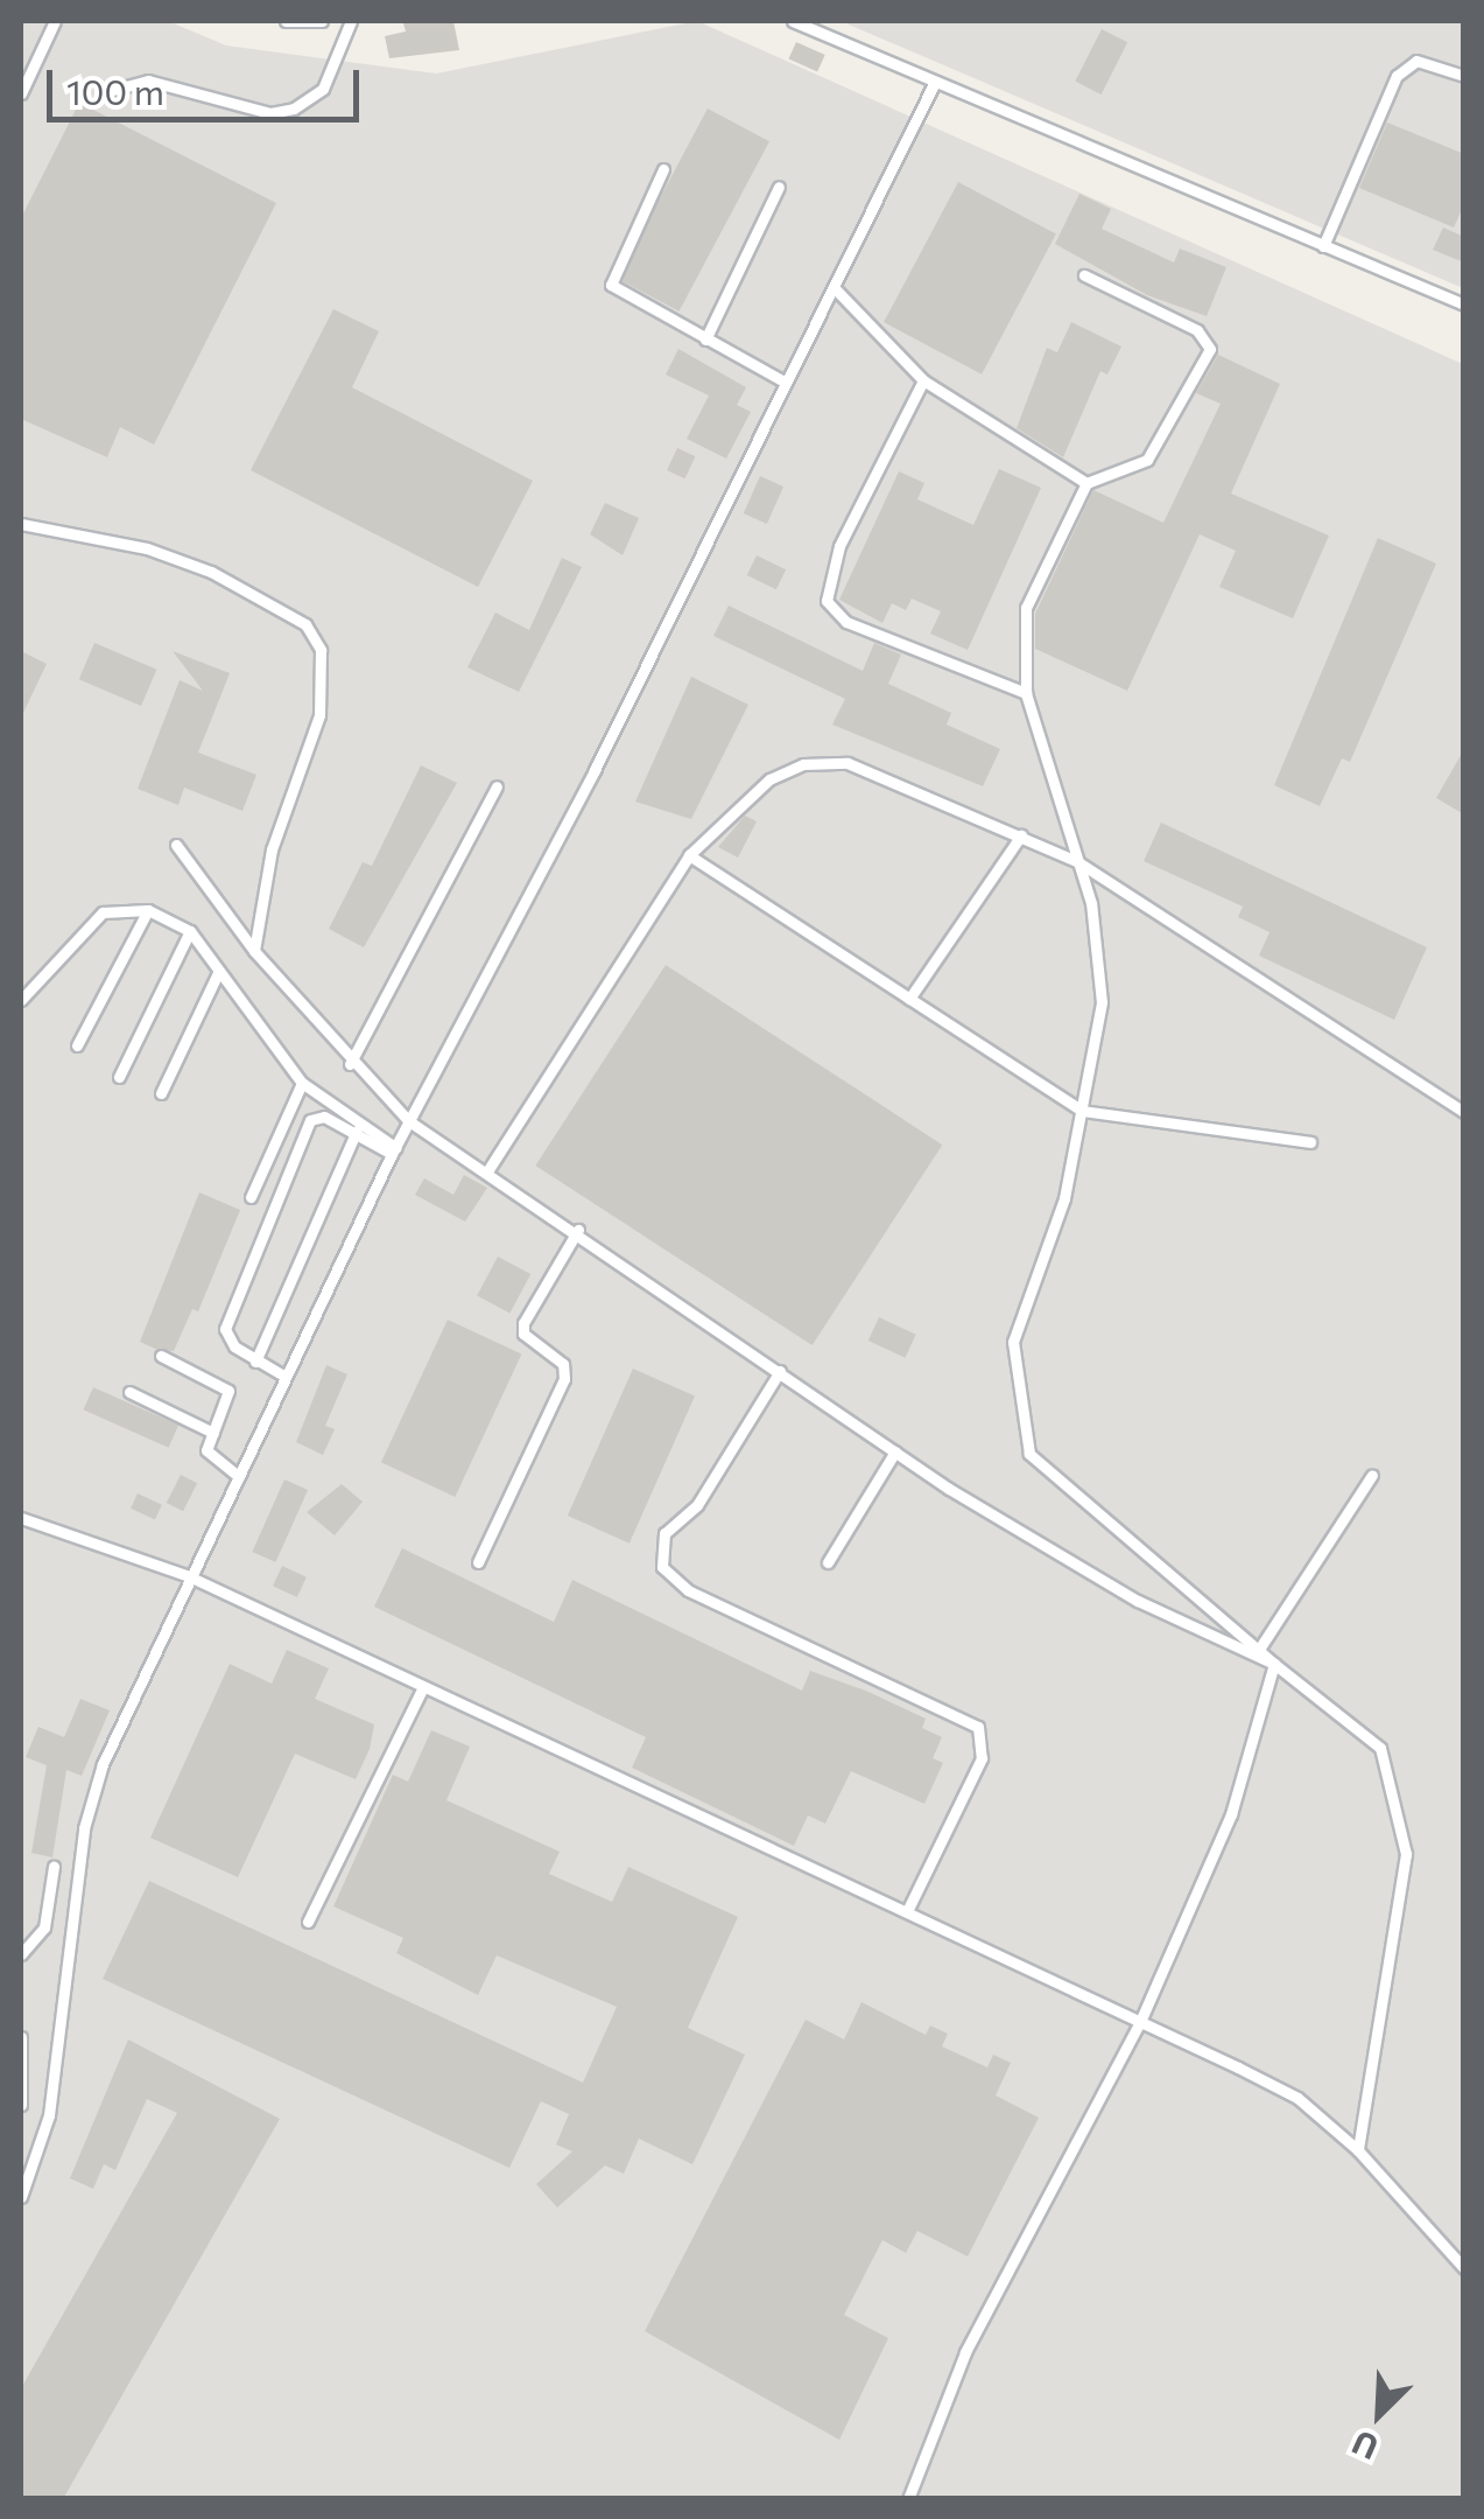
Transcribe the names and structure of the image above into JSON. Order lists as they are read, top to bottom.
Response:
{
  "scale_bar": "100 m",
  "north": "bottom left"
}
